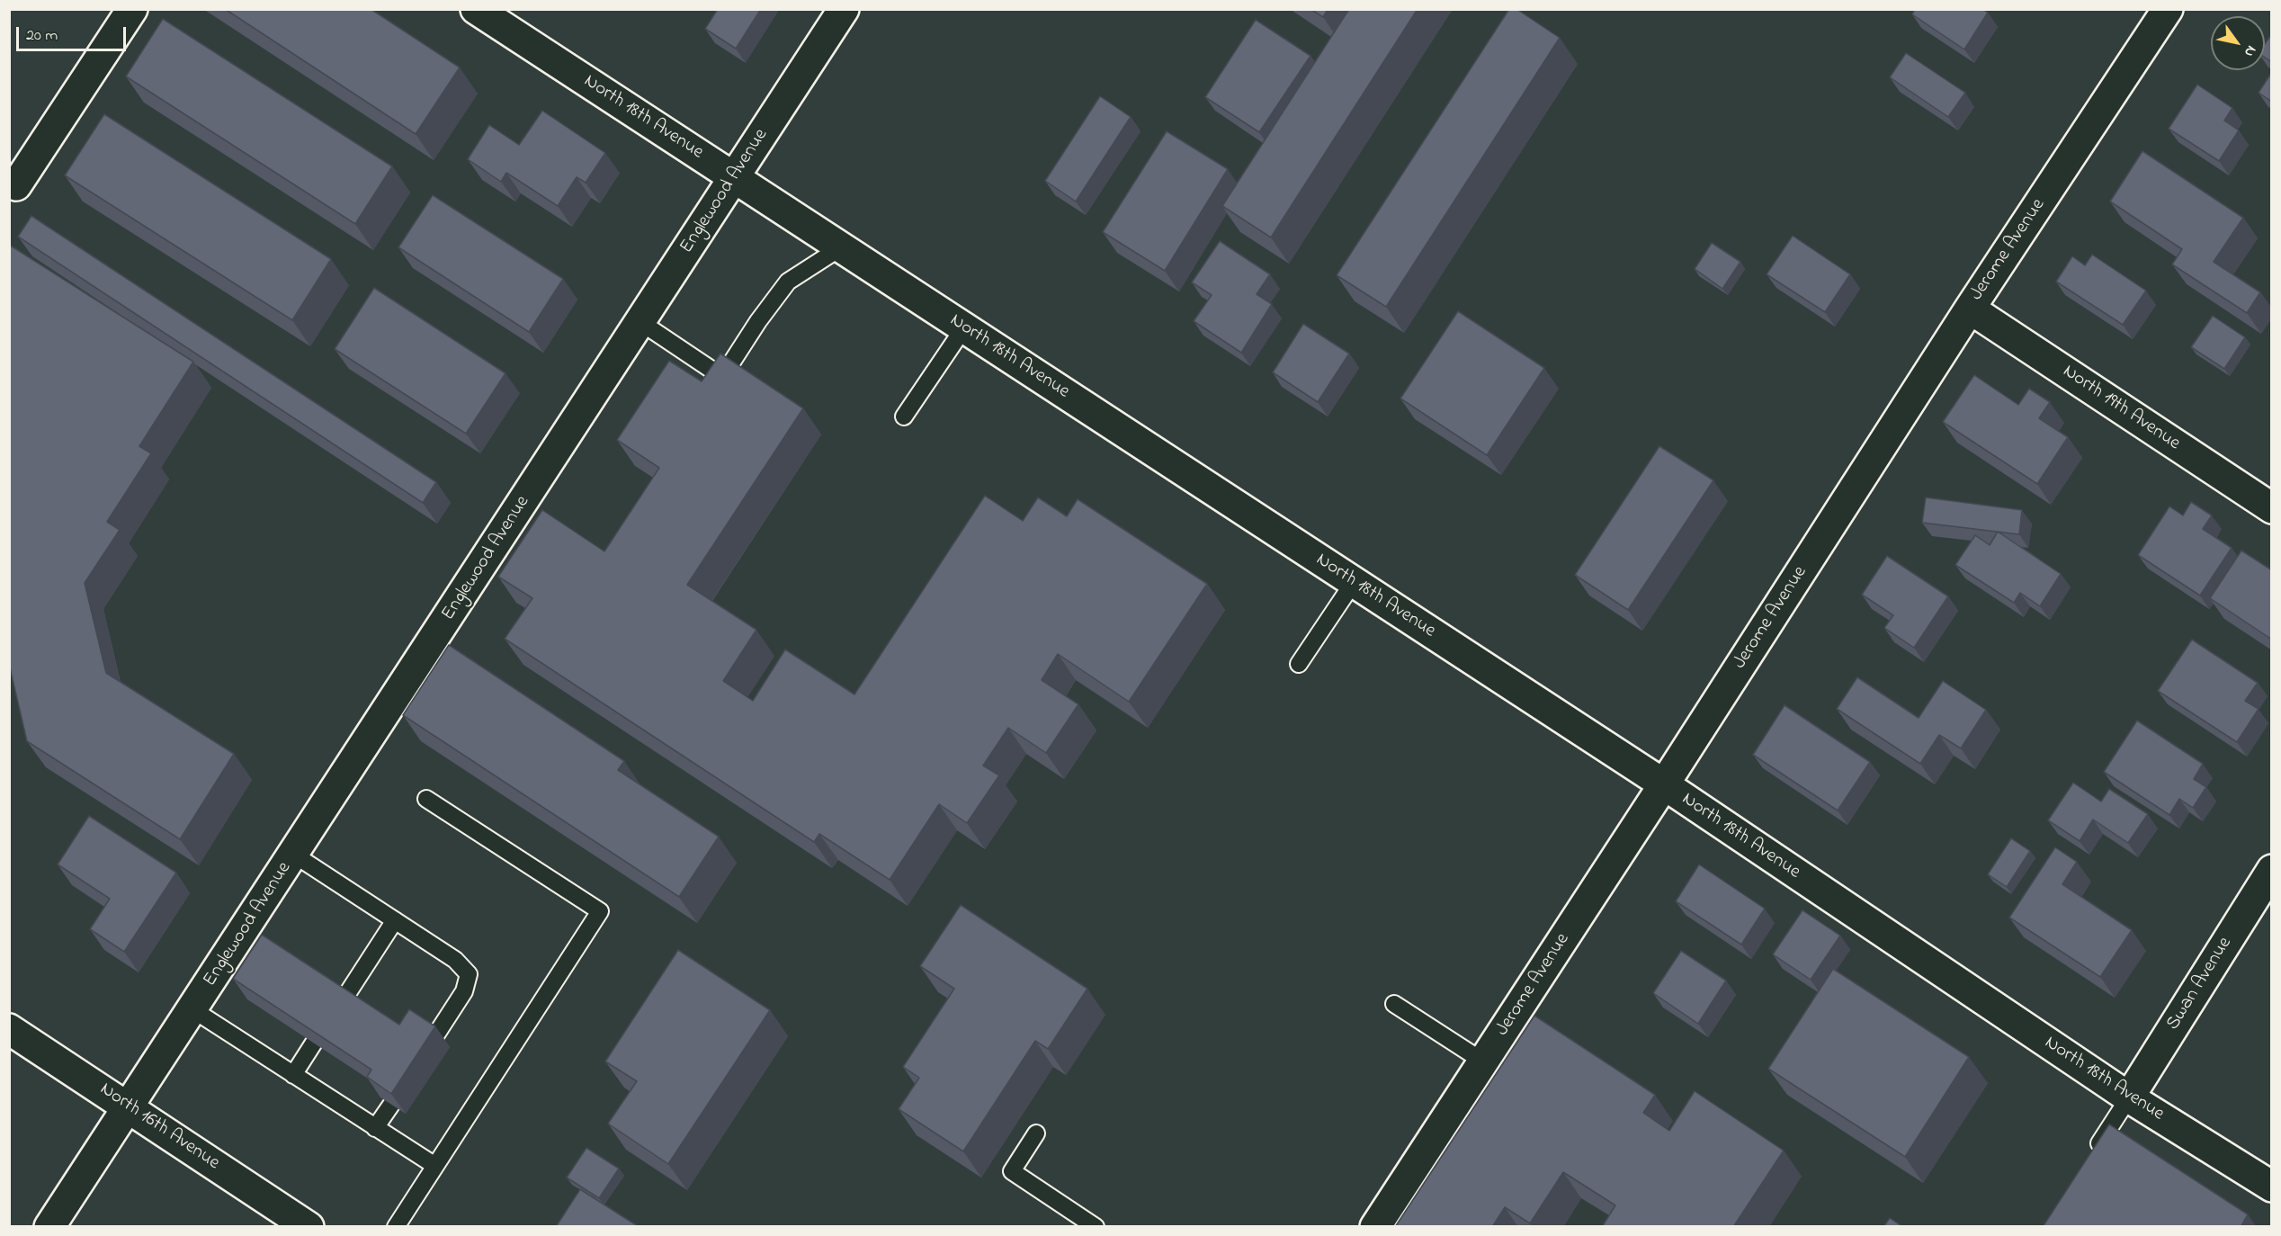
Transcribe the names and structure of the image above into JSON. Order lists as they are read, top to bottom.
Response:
{
  "streets": {
    "street": [
      "North 18th Avenue",
      "Englewood Avenue",
      "Jerome Avenue",
      "North 19th Avenue",
      "Swan Avenue",
      "North 16th Avenue"
    ]
  },
  "crossings": [
    ["North 18th Avenue", "Englewood Avenue"],
    ["North 18th Avenue", "Jerome Avenue"],
    ["North 18th Avenue", "Swan Avenue"],
    ["Englewood Avenue", "North 16th Avenue"],
    ["Jerome Avenue", "North 19th Avenue"]
  ],
  "scale_bar": "20 m",
  "north": "bottom right"
}
